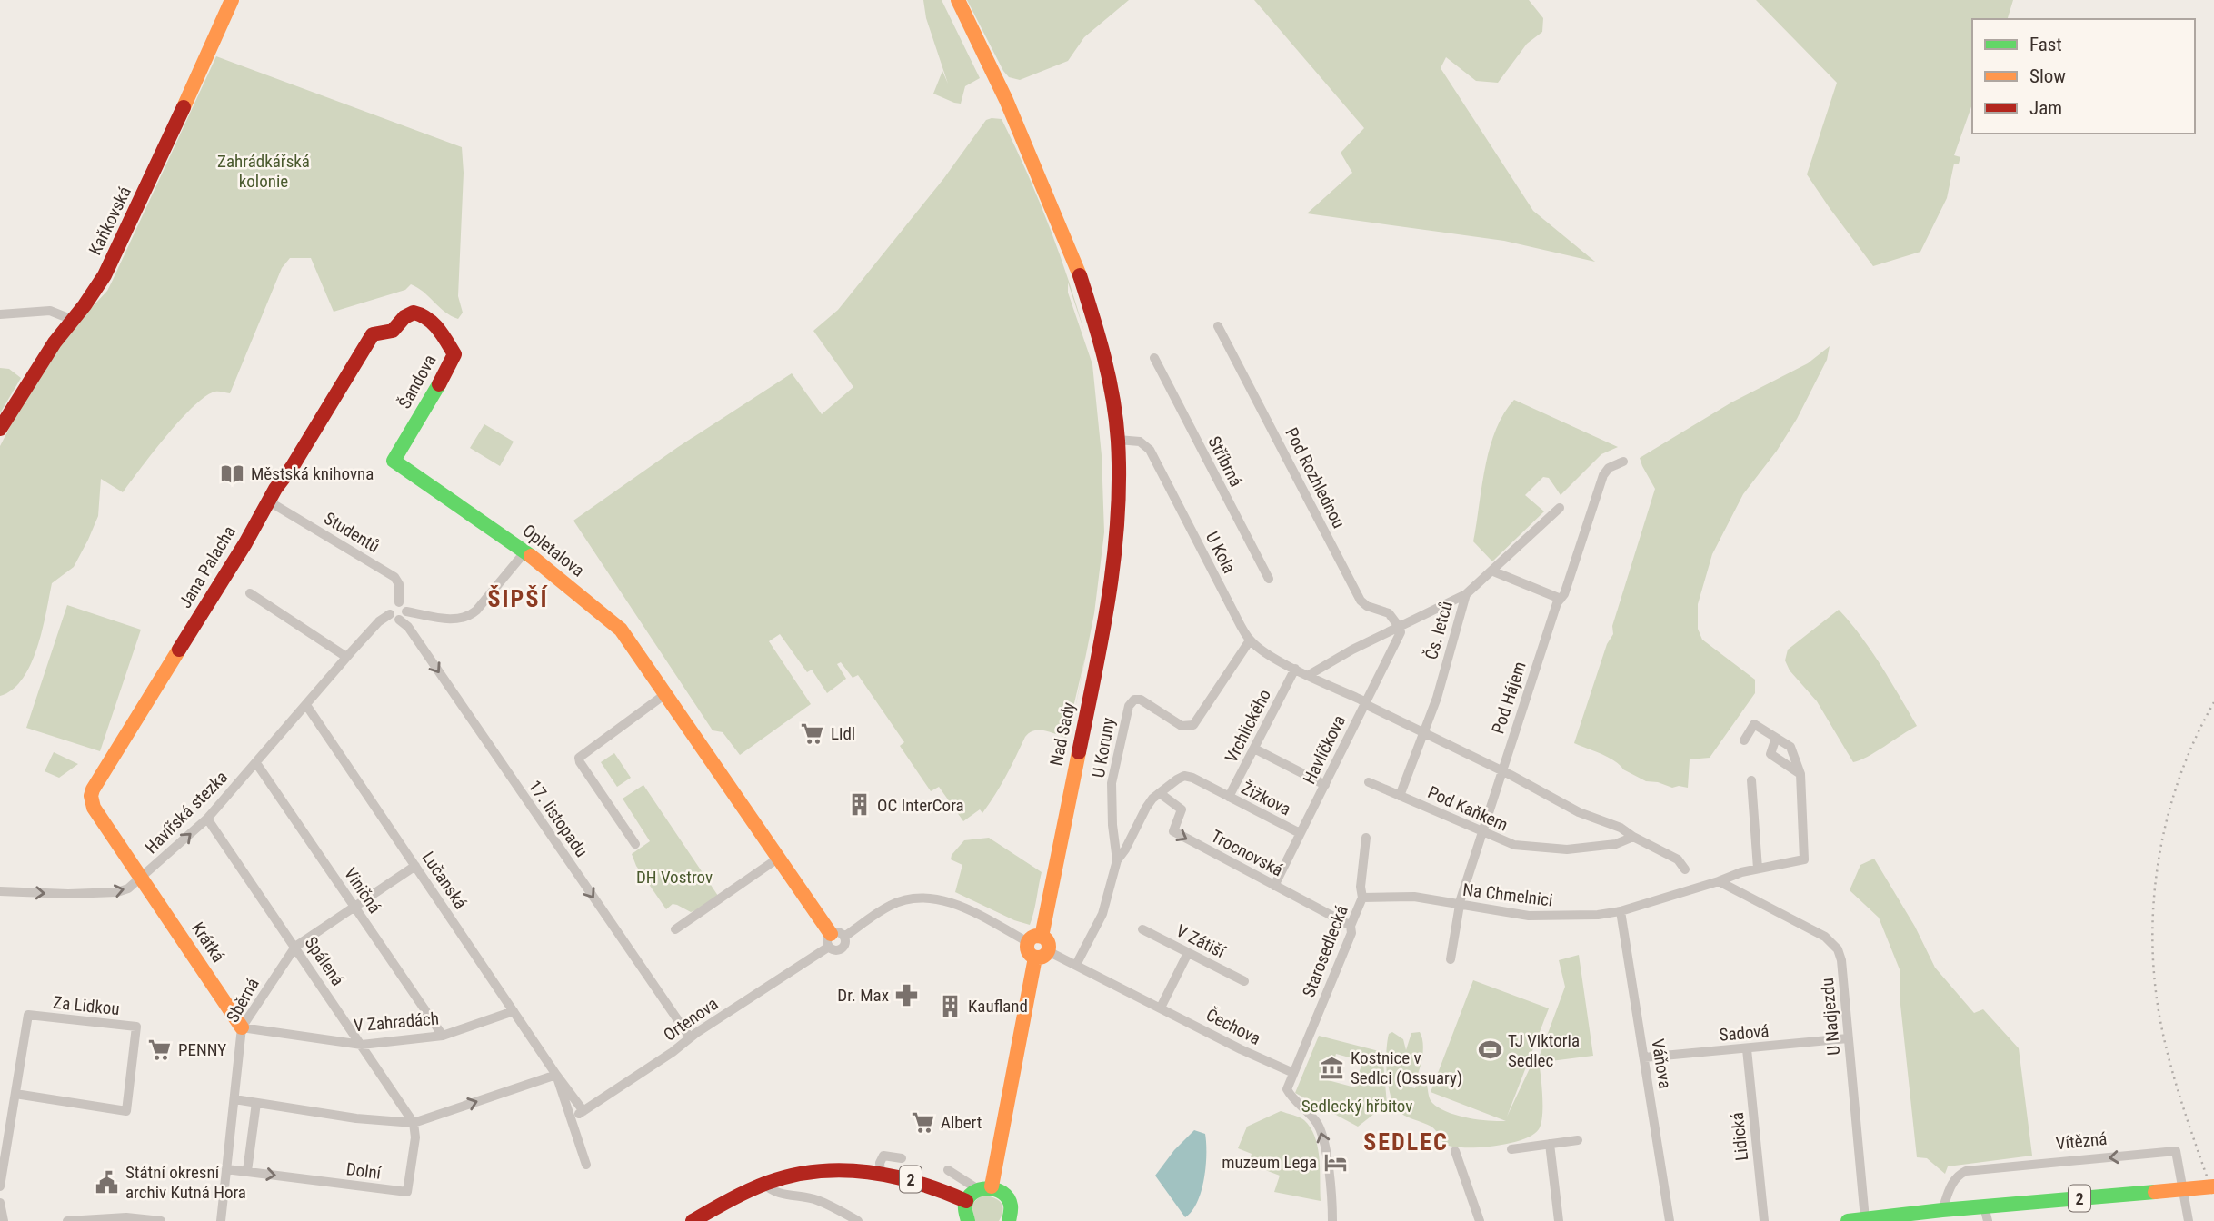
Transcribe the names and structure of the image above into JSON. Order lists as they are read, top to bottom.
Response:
{
  "streets": {
    "street": [
      "Kaňkovská",
      "Šandova",
      "Stříbrná",
      "Pod Rozhlednou",
      "Studentů",
      "Opletalova",
      "U Kola",
      "Jana Palacha",
      "Čs. letců",
      "Pod Hájem",
      "Vrchlického",
      "Nad Sady",
      "U Koruny",
      "Havlíčkova",
      "Žižkova",
      "Pod Kaňkem",
      "Havířská stezka",
      "17. listopadu",
      "Trocnovská",
      "Lučanská",
      "Viničná",
      "Na Chmelnici",
      "V Zátiší",
      "Krátká",
      "Starosedlecká",
      "Spálená",
      "Sběrná",
      "Za Lidkou",
      "U Nadjezdu",
      "Ortenova",
      "V Zahradách",
      "Čechova",
      "Sadová",
      "Váňova",
      "Lidická",
      "Vítězná",
      "Dolní",
      "2"
    ]
  },
  "crossings": [
    ["Šandova", "Opletalova"],
    ["Šandova", "Jana Palacha"],
    ["Pod Rozhlednou", "Havlíčkova"],
    ["Studentů", "Jana Palacha"],
    ["Studentů", "Havířská stezka"],
    ["Opletalova", "Ortenova"],
    ["U Kola", "Čs. letců"],
    ["U Kola", "Pod Hájem"],
    ["U Kola", "Vrchlického"],
    ["U Kola", "Nad Sady"],
    ["U Kola", "U Koruny"],
    ["U Kola", "Havlíčkova"],
    ["Jana Palacha", "Havířská stezka"],
    ["Jana Palacha", "Krátká"],
    ["Čs. letců", "Pod Kaňkem"],
    ["Pod Hájem", "Pod Kaňkem"],
    ["Pod Hájem", "Na Chmelnici"],
    ["Vrchlického", "Žižkova"],
    ["Nad Sady", "Ortenova"],
    ["U Koruny", "Žižkova"],
    ["U Koruny", "Trocnovská"],
    ["U Koruny", "Čechova"],
    ["Havlíčkova", "Žižkova"],
    ["Havlíčkova", "Trocnovská"],
    ["Havířská stezka", "17. listopadu"],
    ["Havířská stezka", "Lučanská"],
    ["Havířská stezka", "Viničná"],
    ["Havířská stezka", "Krátká"],
    ["Havířská stezka", "Spálená"],
    ["17. listopadu", "Ortenova"],
    ["Trocnovská", "Starosedlecká"],
    ["Lučanská", "Sběrná"],
    ["Lučanská", "Ortenova"],
    ["Lučanská", "V Zahradách"],
    ["Viničná", "Sběrná"],
    ["Viničná", "V Zahradách"],
    ["Na Chmelnici", "Starosedlecká"],
    ["Na Chmelnici", "U Nadjezdu"],
    ["Na Chmelnici", "Váňova"],
    ["Krátká", "Sběrná"],
    ["Krátká", "V Zahradách"],
    ["Starosedlecká", "Čechova"],
    ["Spálená", "Sběrná"],
    ["Spálená", "V Zahradách"],
    ["Spálená", "Dolní"],
    ["Sběrná", "V Zahradách"],
    ["Sběrná", "Dolní"],
    ["U Nadjezdu", "Sadová"],
    ["U Nadjezdu", "2"],
    ["Sadová", "Váňova"],
    ["Sadová", "Lidická"],
    ["Vítězná", "2"]
  ],
  "one_way": ["Havířská stezka", "17. listopadu", "Trocnovská"],
  "districts": ["ŠIPŠÍ", "SEDLEC"],
  "parks": ["Zahrádkářská kolonie", "DH Vostrov", "Sedlecký hřbitov"],
  "places": {
    "library": ["Městská knihovna"],
    "supermarket": ["Lidl", "PENNY", "Albert"],
    "building": ["OC InterCora", "Kaufland"],
    "pharmacy": ["Dr. Max"],
    "sports": ["TJ Viktoria Sedlec"],
    "museum": ["Kostnice v Sedlci (Ossuary)"],
    "hotel": ["muzeum Lega"],
    "public building": ["Státní okresní archiv Kutná Hora"]
  },
  "legend": ["Fast", "Slow", "Jam"]
}
